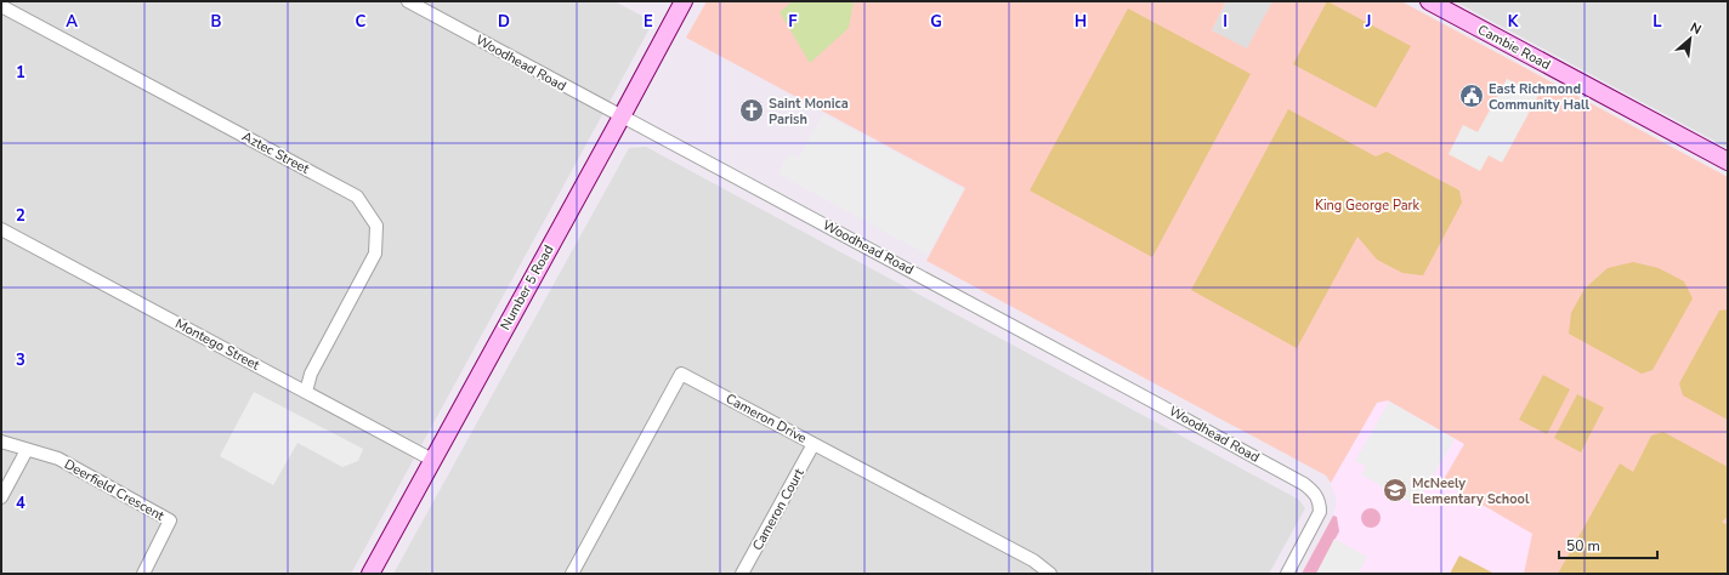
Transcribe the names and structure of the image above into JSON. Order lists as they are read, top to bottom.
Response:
{
  "streets": {
    "main road": ["Cambie Road", "Number 5 Road"],
    "street": [
      "Woodhead Road",
      "Aztec Street",
      "Montego Street",
      "Cameron Drive",
      "Deerfield Crescent",
      "Cameron Court"
    ]
  },
  "crossings": [
    ["Woodhead Road", "Number 5 Road"],
    ["Aztec Street", "Montego Street"],
    ["Number 5 Road", "Montego Street"],
    ["Cameron Drive", "Cameron Court"]
  ],
  "parks": ["King George Park"],
  "places": {
    "public building": ["East Richmond Community Hall"],
    "church": ["Saint Monica Parish"],
    "school or university": ["McNeely Elementary School"]
  },
  "scale_bar": "50 m",
  "north": "top right",
  "grid": {
    "columns": [
      "A",
      "B",
      "C",
      "D",
      "E",
      "F",
      "G",
      "H",
      "I",
      "J",
      "K",
      "L"
    ],
    "rows": [
      "1",
      "2",
      "3",
      "4"
    ]
  }
}
